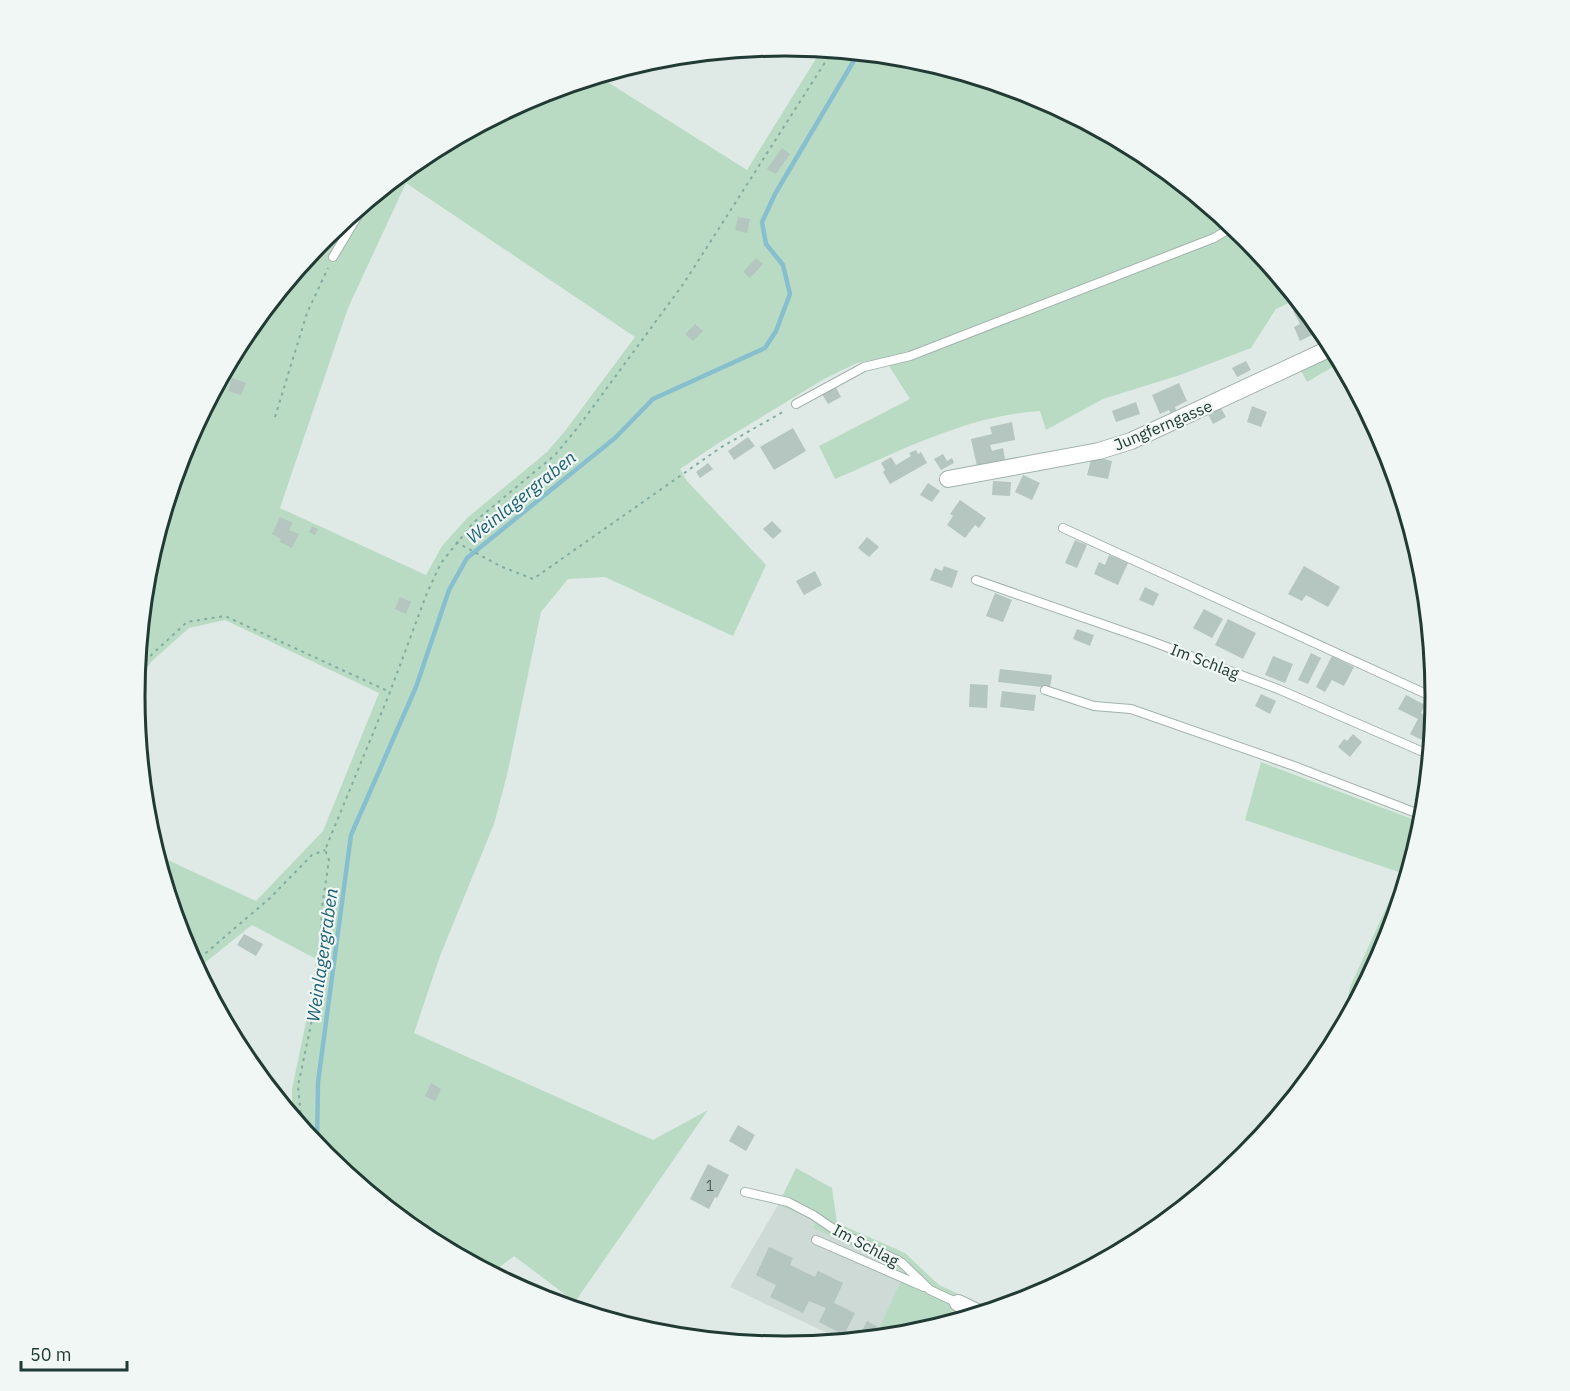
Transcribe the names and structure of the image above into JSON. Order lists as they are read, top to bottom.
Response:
{
  "streets": {
    "street": ["Jungferngasse", "Im Schlag"]
  },
  "water": ["Weinlagergraben"],
  "house_numbers": ["1"],
  "scale_bar": "50 m"
}
